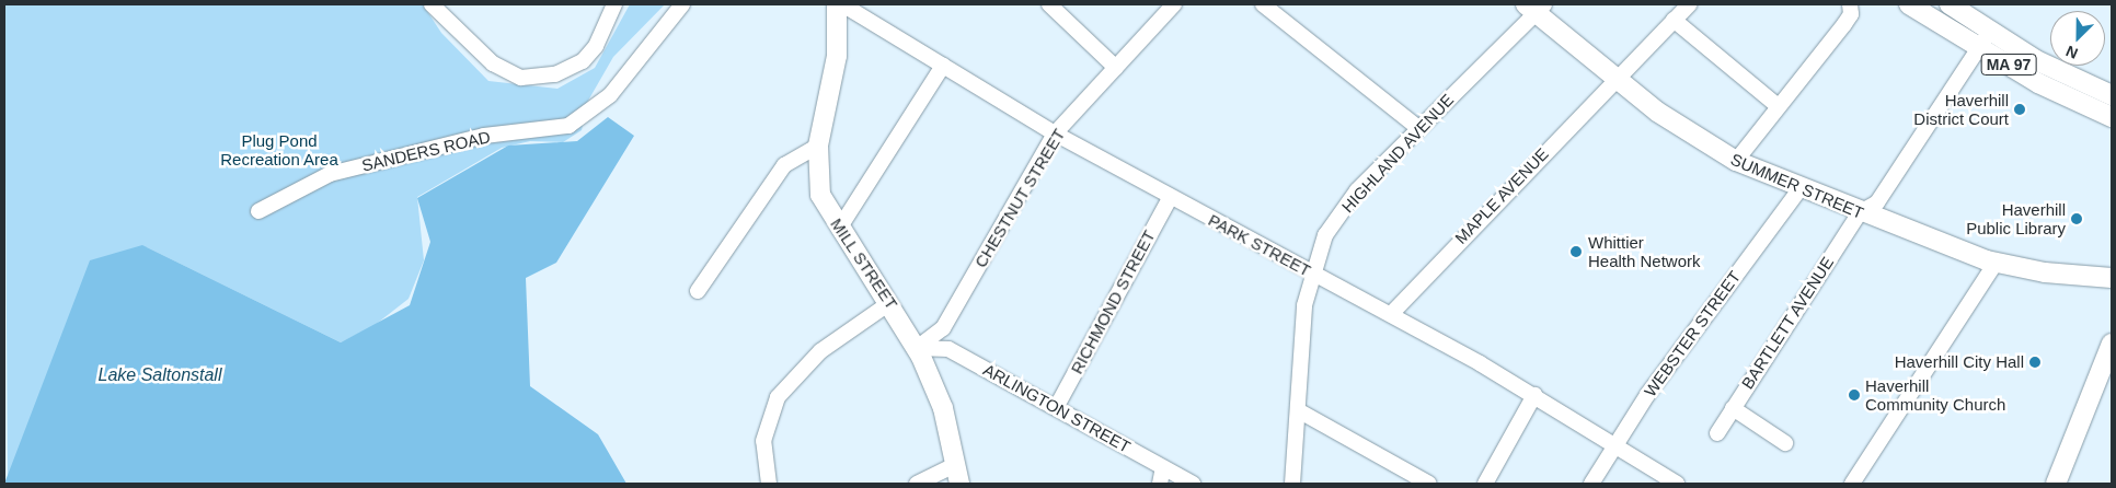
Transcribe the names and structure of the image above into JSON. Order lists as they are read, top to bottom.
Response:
{
  "streets": {
    "main road": ["MA 97", "SUMMER STREET", "MILL STREET"],
    "street": [
      "SANDERS ROAD",
      "HIGHLAND AVENUE",
      "MAPLE AVENUE",
      "CHESTNUT STREET",
      "PARK STREET",
      "RICHMOND STREET",
      "BARTLETT AVENUE",
      "WEBSTER STREET",
      "ARLINGTON STREET"
    ]
  },
  "crossings": [
    ["HIGHLAND AVENUE", "SUMMER STREET"],
    ["HIGHLAND AVENUE", "PARK STREET"],
    ["SUMMER STREET", "MAPLE AVENUE"],
    ["SUMMER STREET", "BARTLETT AVENUE"],
    ["SUMMER STREET", "WEBSTER STREET"],
    ["MAPLE AVENUE", "PARK STREET"],
    ["CHESTNUT STREET", "PARK STREET"],
    ["CHESTNUT STREET", "MILL STREET"],
    ["CHESTNUT STREET", "ARLINGTON STREET"],
    ["PARK STREET", "RICHMOND STREET"],
    ["PARK STREET", "WEBSTER STREET"],
    ["MILL STREET", "ARLINGTON STREET"],
    ["RICHMOND STREET", "ARLINGTON STREET"]
  ],
  "water": ["Lake Saltonstall"],
  "parks": ["Plug Pond Recreation Area"],
  "places": [
    "Haverhill District Court",
    "Haverhill Public Library",
    "Whittier Health Network",
    "Haverhill City Hall",
    "Haverhill Community Church"
  ],
  "north": "bottom left"
}
